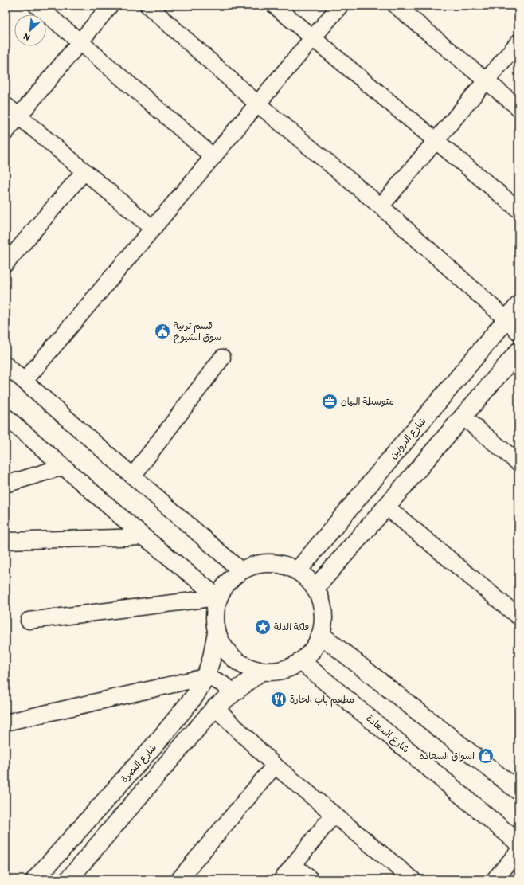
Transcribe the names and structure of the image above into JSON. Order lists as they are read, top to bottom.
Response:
{
  "streets": {
    "main road": ["شارع البروتين", "شارع السعادة", "شارع البصرة"]
  },
  "crossings": [
    ["شارع البروتين", "شارع السعادة"],
    ["شارع البروتين", "شارع البصرة"],
    ["شارع السعادة", "شارع البصرة"]
  ],
  "places": {
    "public building": ["قسم تربية سوق الشيوخ"],
    "office": ["متوسطة البيان"],
    "place": ["فلكة الدلة"],
    "restaurant": ["مطعم باب الحارة"],
    "shop": ["اسواق السعاده"]
  },
  "north": "bottom left"
}
